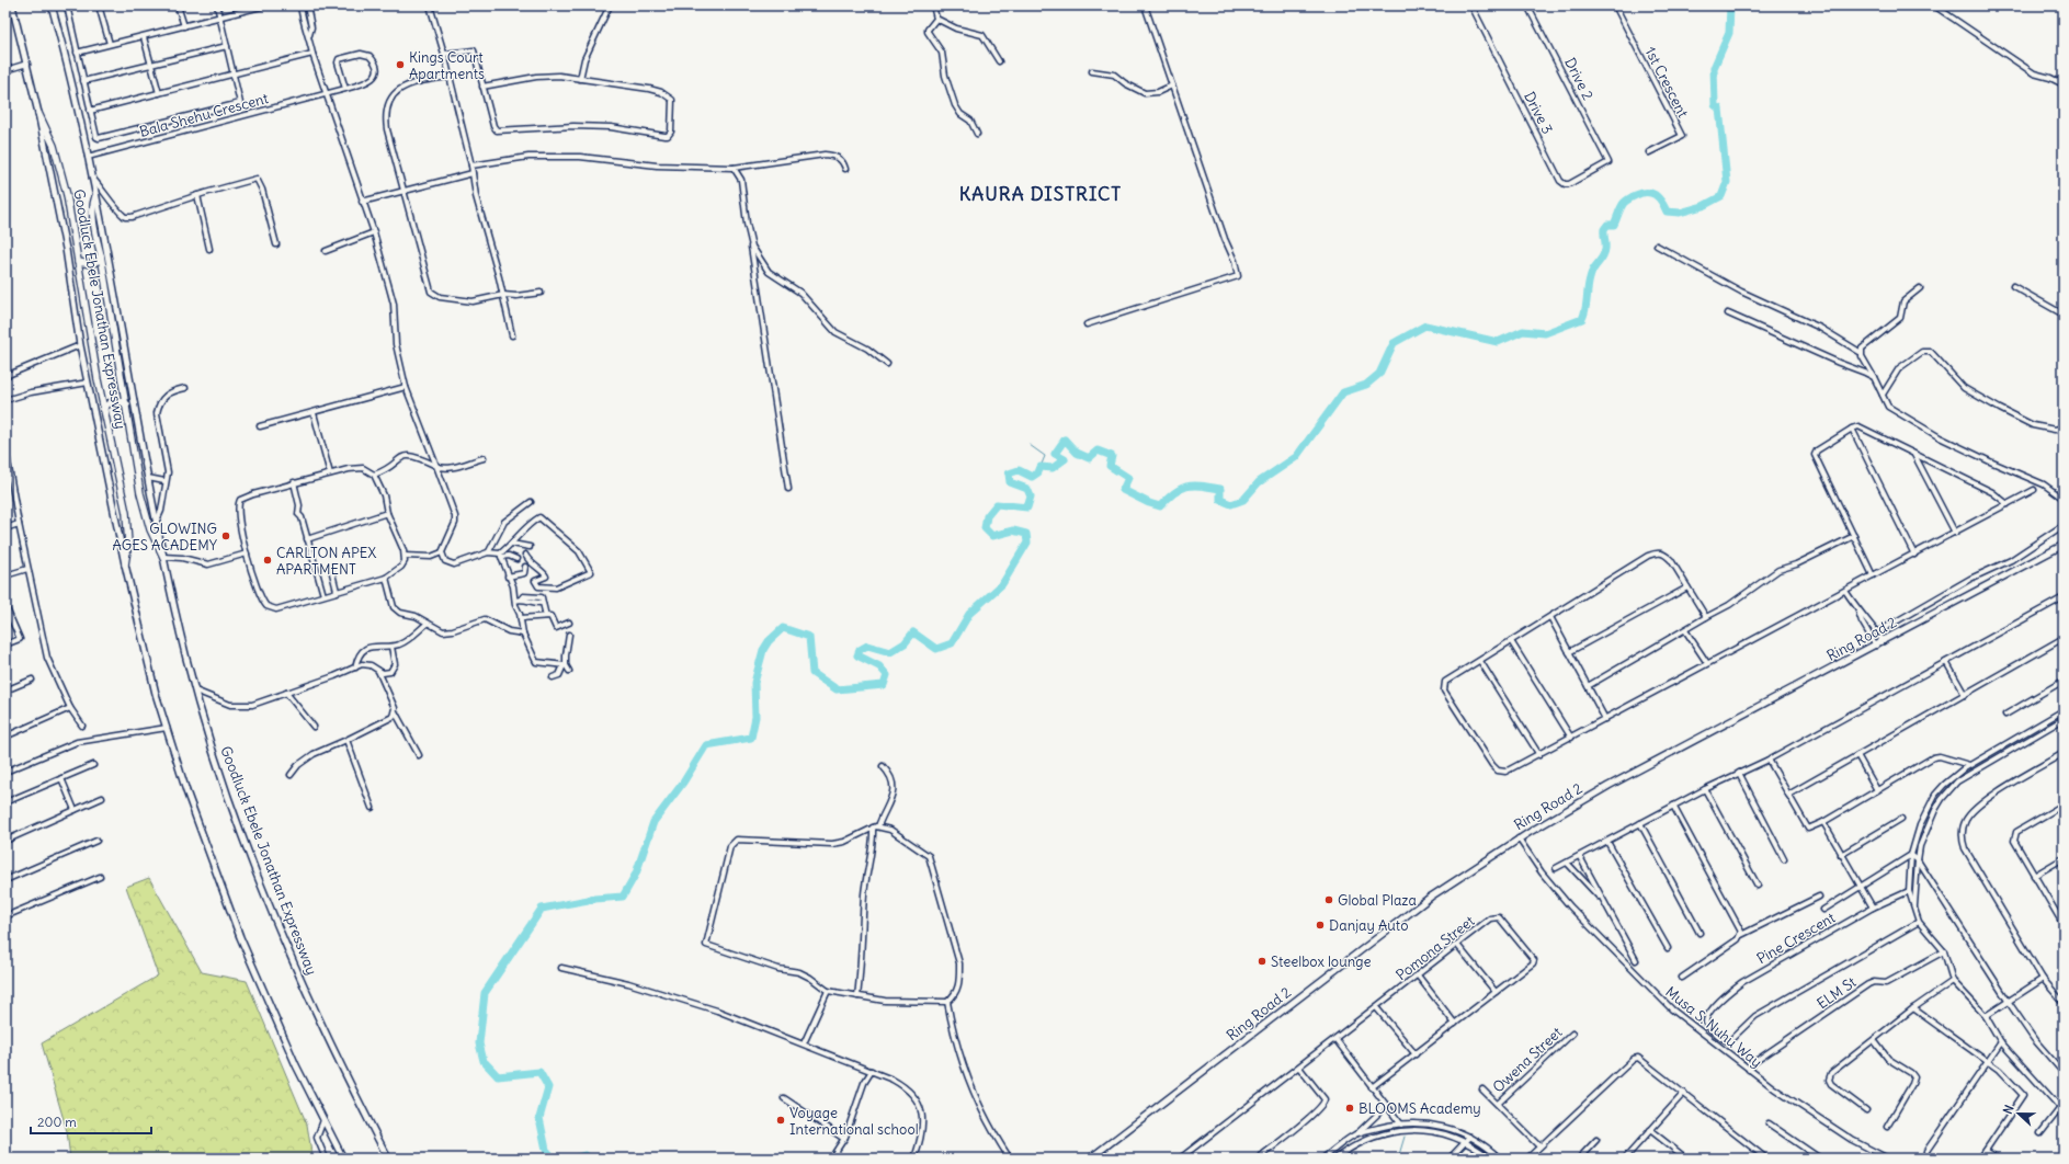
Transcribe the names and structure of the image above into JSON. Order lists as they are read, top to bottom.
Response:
{
  "streets": {
    "highway": ["Goodluck Ebele Jonathan Expressway"],
    "main road": ["Ring Road 2"],
    "street": [
      "Drive 2",
      "1st Crescent",
      "Drive 3",
      "Bala Shehu Crescent",
      "Pine Crescent",
      "Pomona Street",
      "ELM St",
      "Musa S. Nuhu Way",
      "Owena Street"
    ]
  },
  "crossings": [
    ["Drive 2", "Drive 3"],
    ["Bala Shehu Crescent", "Goodluck Ebele Jonathan Expressway"],
    ["Ring Road 2", "Musa S. Nuhu Way"],
    ["ELM St", "Musa S. Nuhu Way"]
  ],
  "districts": ["KAURA DISTRICT"],
  "places": [
    "Kings Court Apartments",
    "GLOWING AGES ACADEMY",
    "CARLTON APEX APARTMENT",
    "Global Plaza",
    "Danjay Auto",
    "Steelbox lounge",
    "BLOOMS Academy",
    "Voyage International school"
  ],
  "scale_bar": "200 m",
  "north": "left"
}
